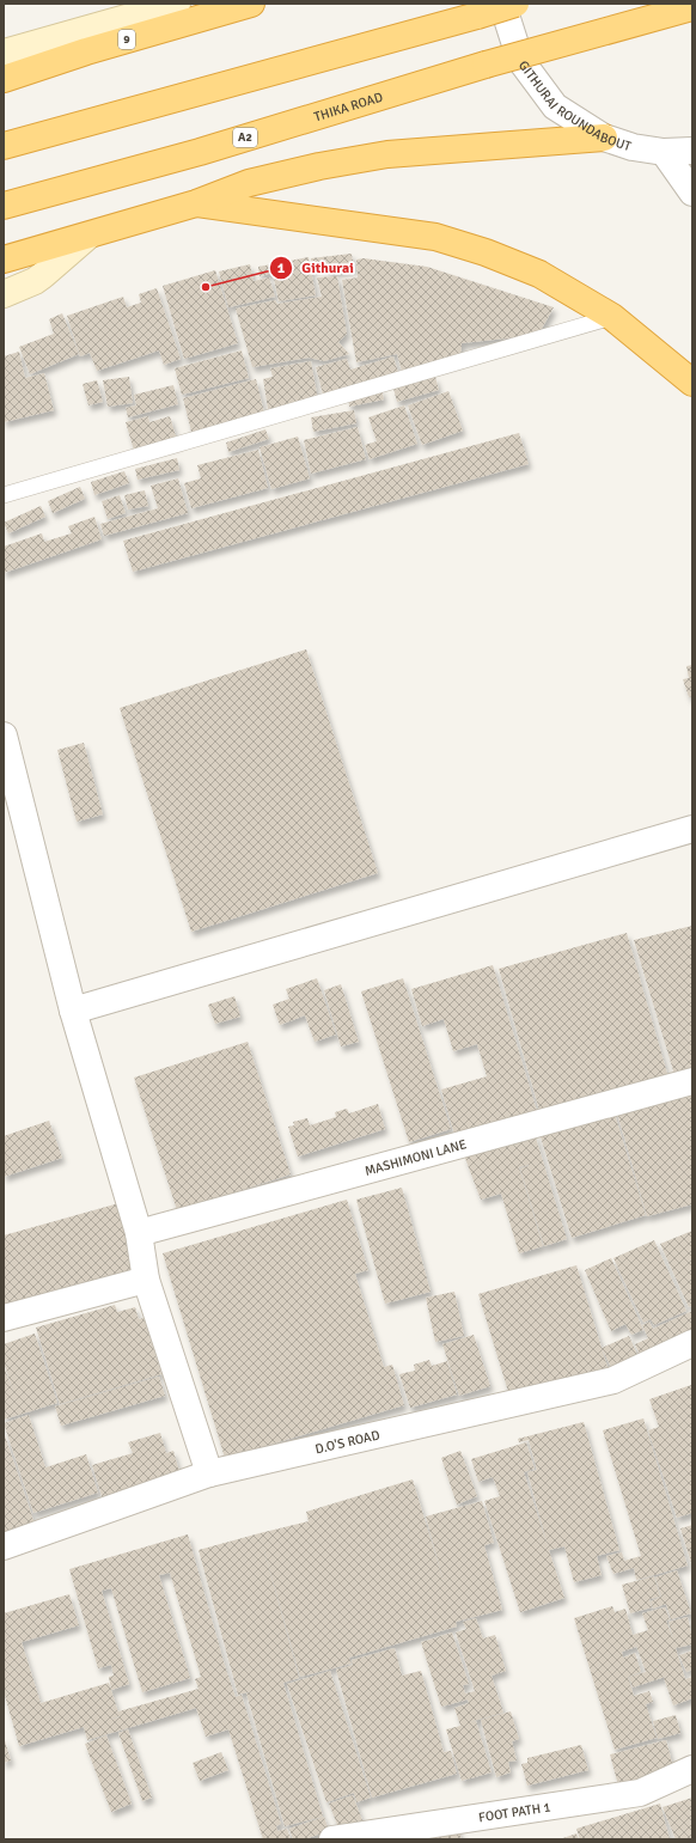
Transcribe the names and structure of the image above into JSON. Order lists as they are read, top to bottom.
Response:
{
  "streets": {
    "highway": ["9", "THIKA ROAD", "A2"],
    "street": [
      "GITHURAI ROUNDABOUT",
      "MASHIMONI LANE",
      "D.O'S ROAD",
      "FOOT PATH 1"
    ]
  },
  "places": ["Githurai"]
}
